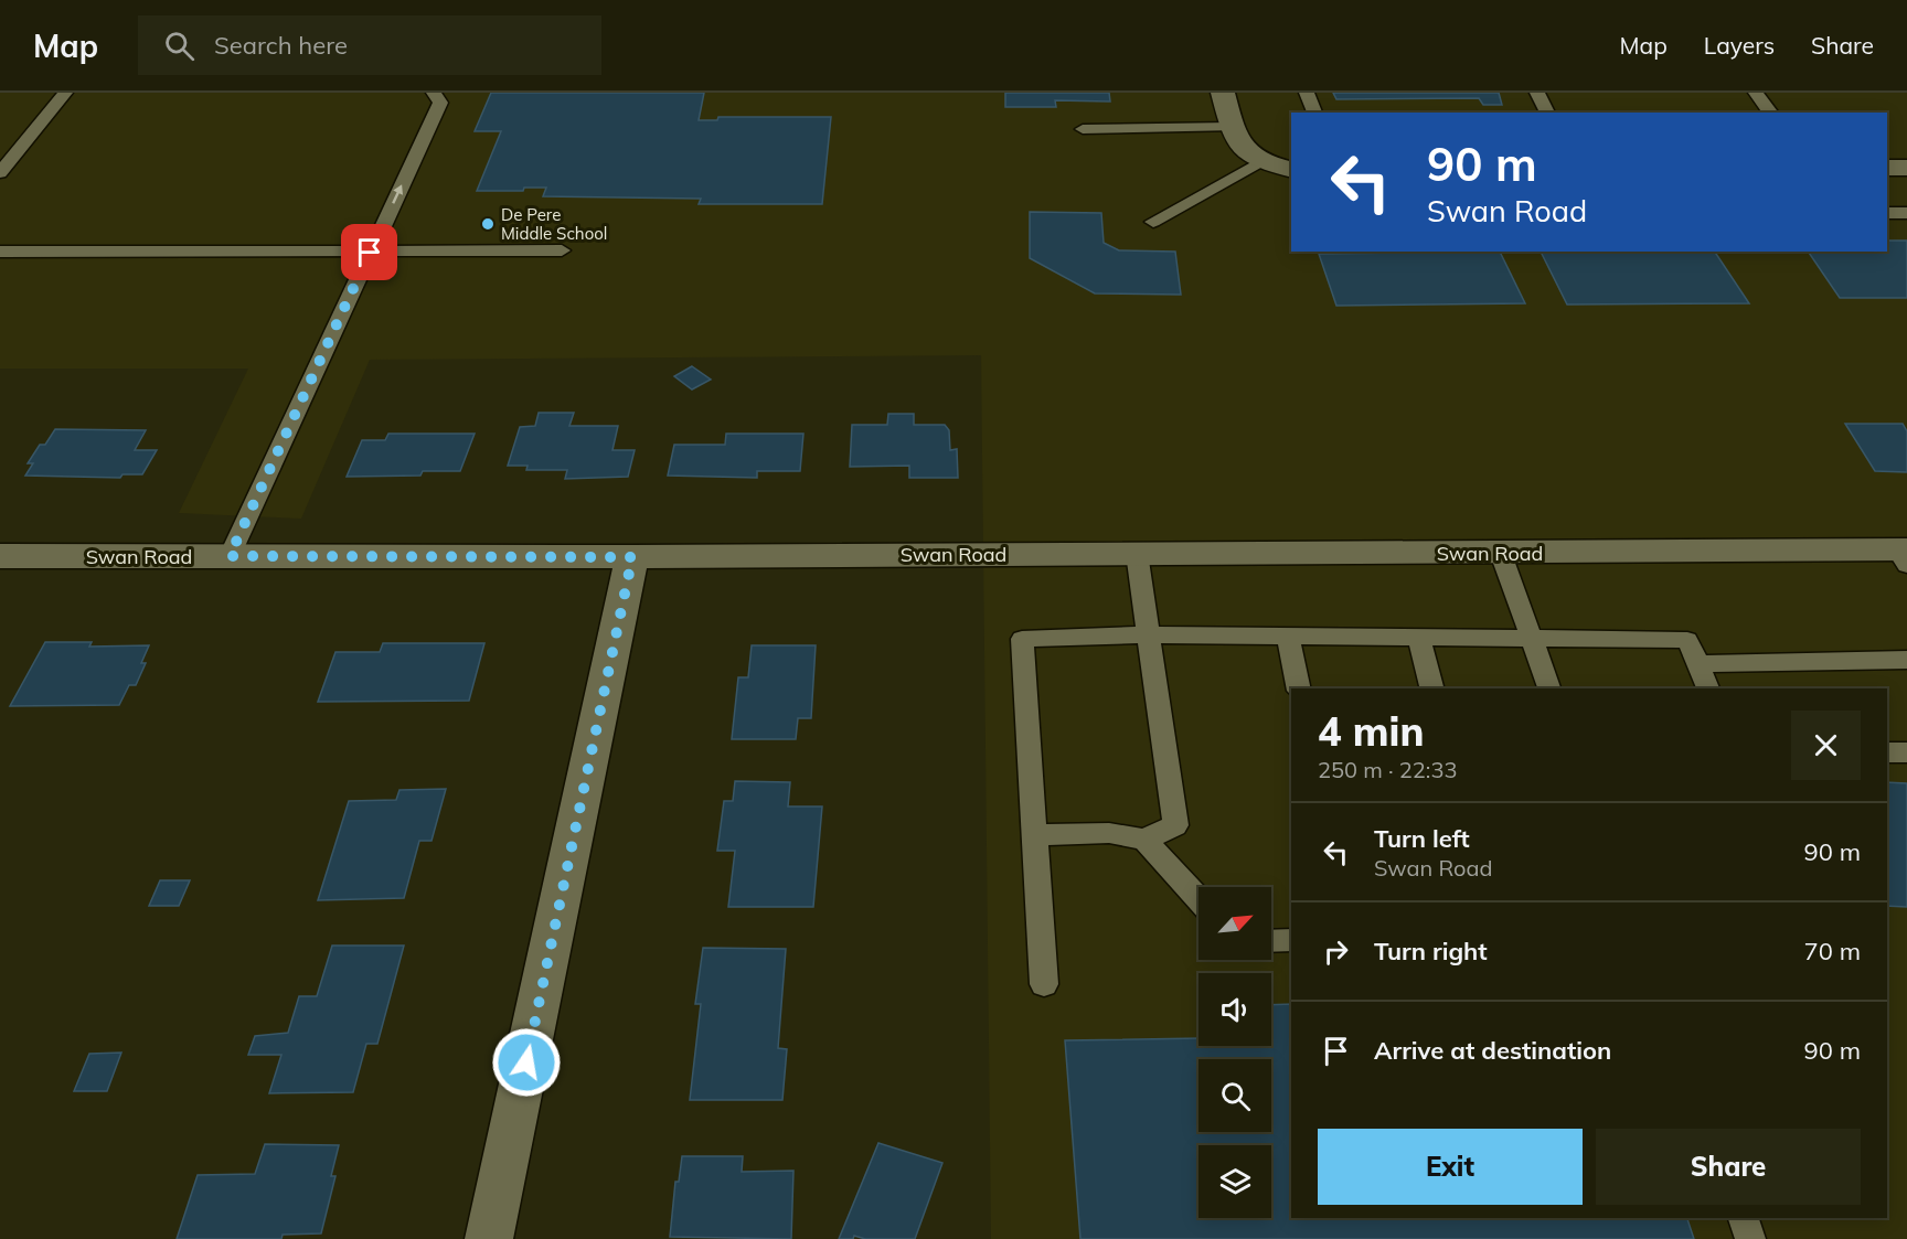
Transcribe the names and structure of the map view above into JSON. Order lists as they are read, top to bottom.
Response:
{
  "streets": {
    "street": ["Swan Road"]
  },
  "places": ["De Pere Middle School"],
  "north": "top right",
  "page": {
    "header": "Map",
    "search": "Search here",
    "nav": ["Map", "Layers", "Share"],
    "turn": ["90 m", "Swan Road"],
    "heading": ["4 min", "250 m · 22:33"],
    "list": [
      {
        "name": "Turn left",
        "note": "Swan Road",
        "value": "90 m"
      },
      {
        "name": "Turn right",
        "value": "70 m"
      },
      {
        "name": "Arrive at destination",
        "value": "90 m"
      }
    ],
    "buttons": ["Exit", "Share"]
  }
}
